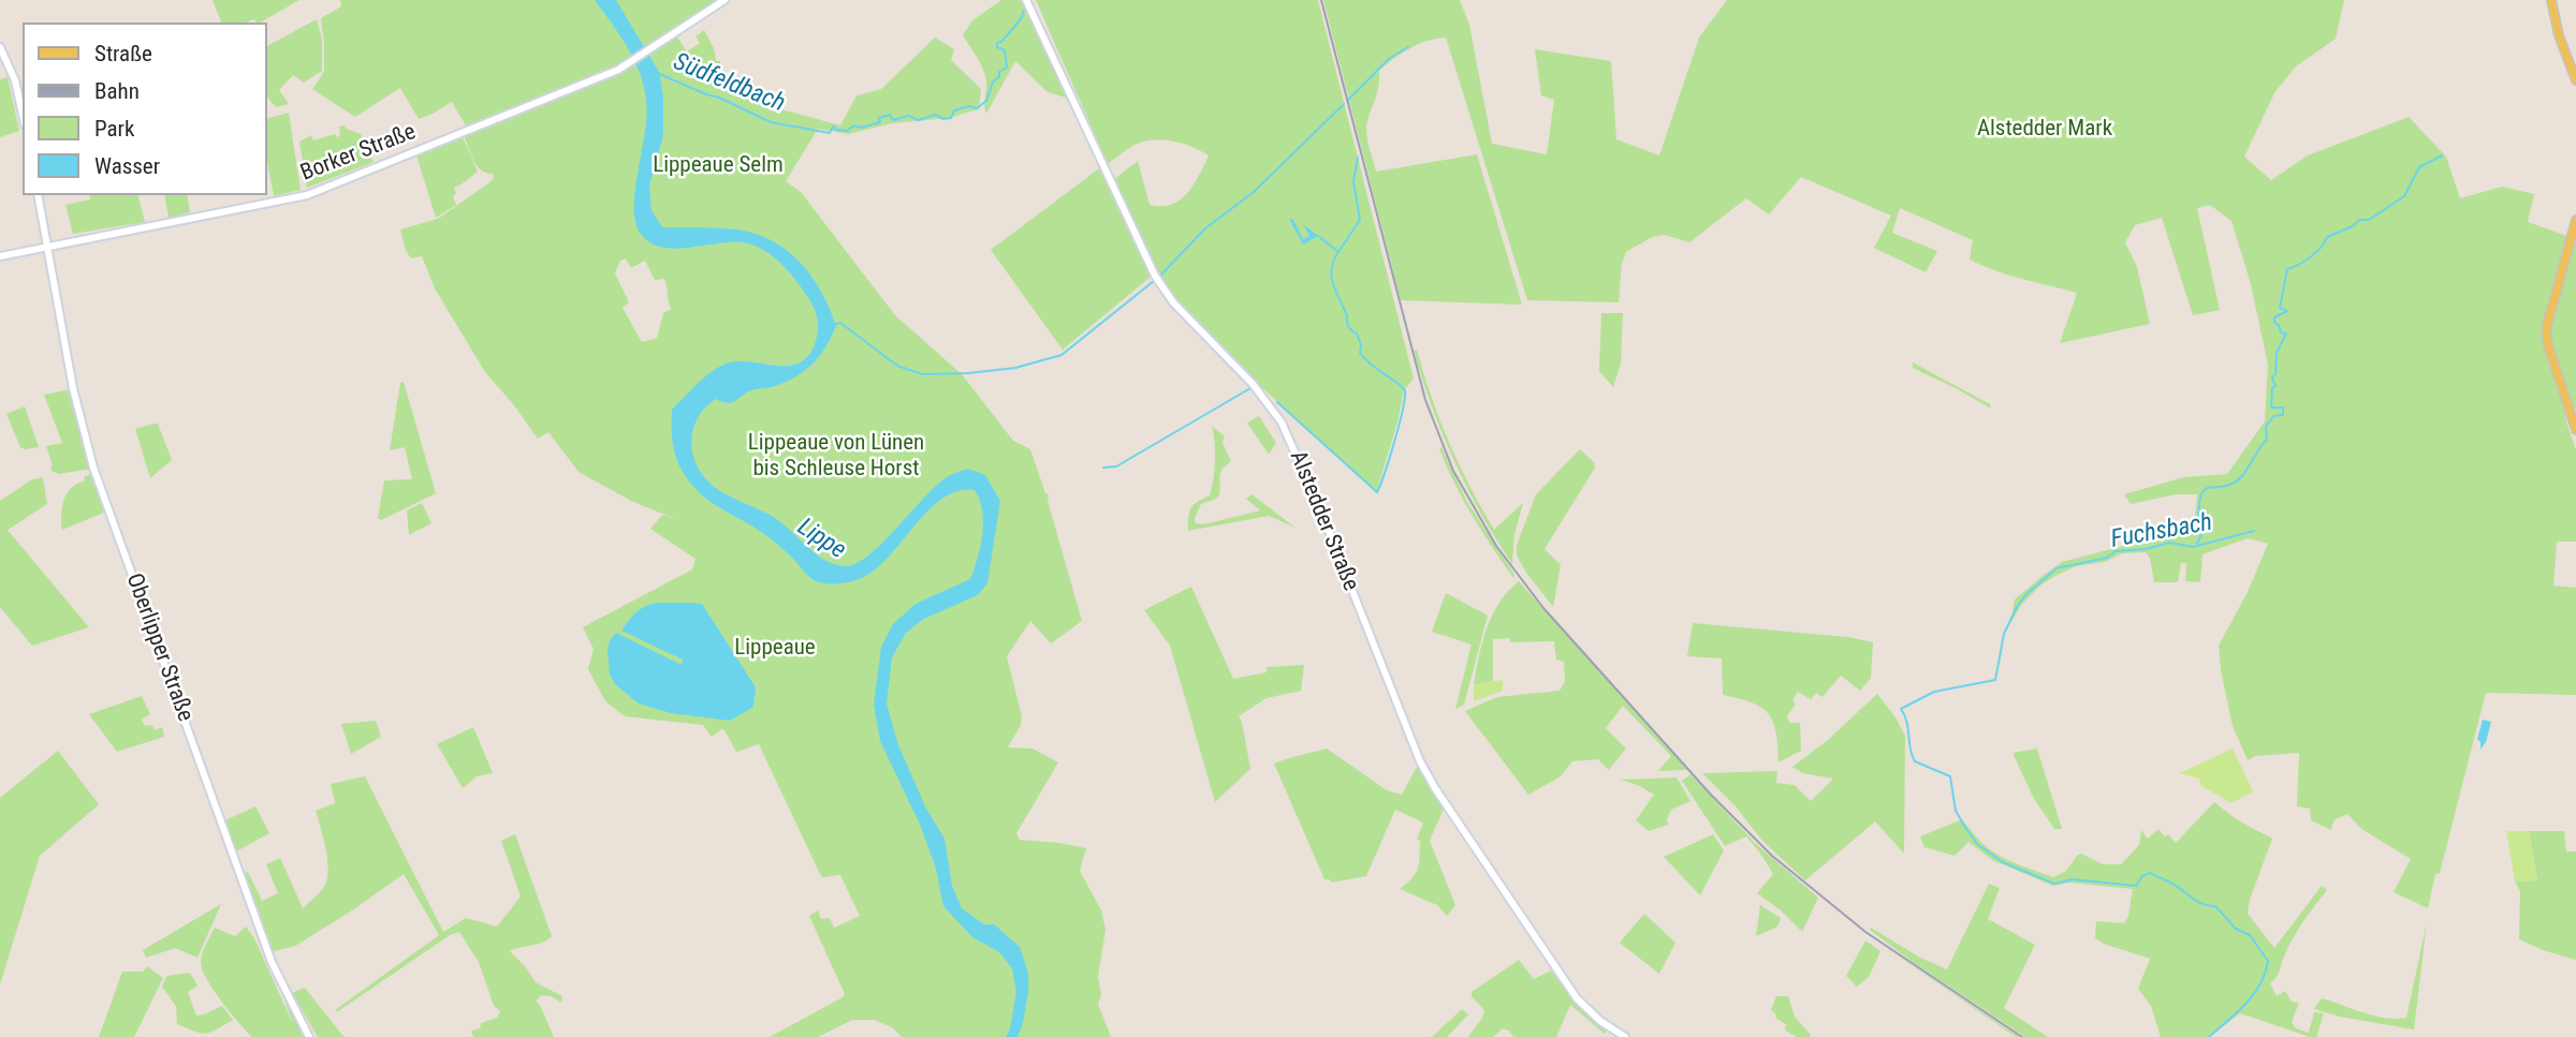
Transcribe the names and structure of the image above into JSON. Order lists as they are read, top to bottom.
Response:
{
  "streets": {
    "street": ["Borker Straße", "Alstedder Straße", "Oberlipper Straße"]
  },
  "crossings": [
    ["Borker Straße", "Oberlipper Straße"]
  ],
  "water": ["Südfeldbach", "Fuchsbach", "Lippe"],
  "parks": [
    "Alstedder Mark",
    "Lippeaue Selm",
    "Lippeaue von Lünen bis Schleuse Horst",
    "Lippeaue"
  ],
  "legend": [
    "Straße",
    "Bahn",
    "Park",
    "Wasser"
  ]
}
